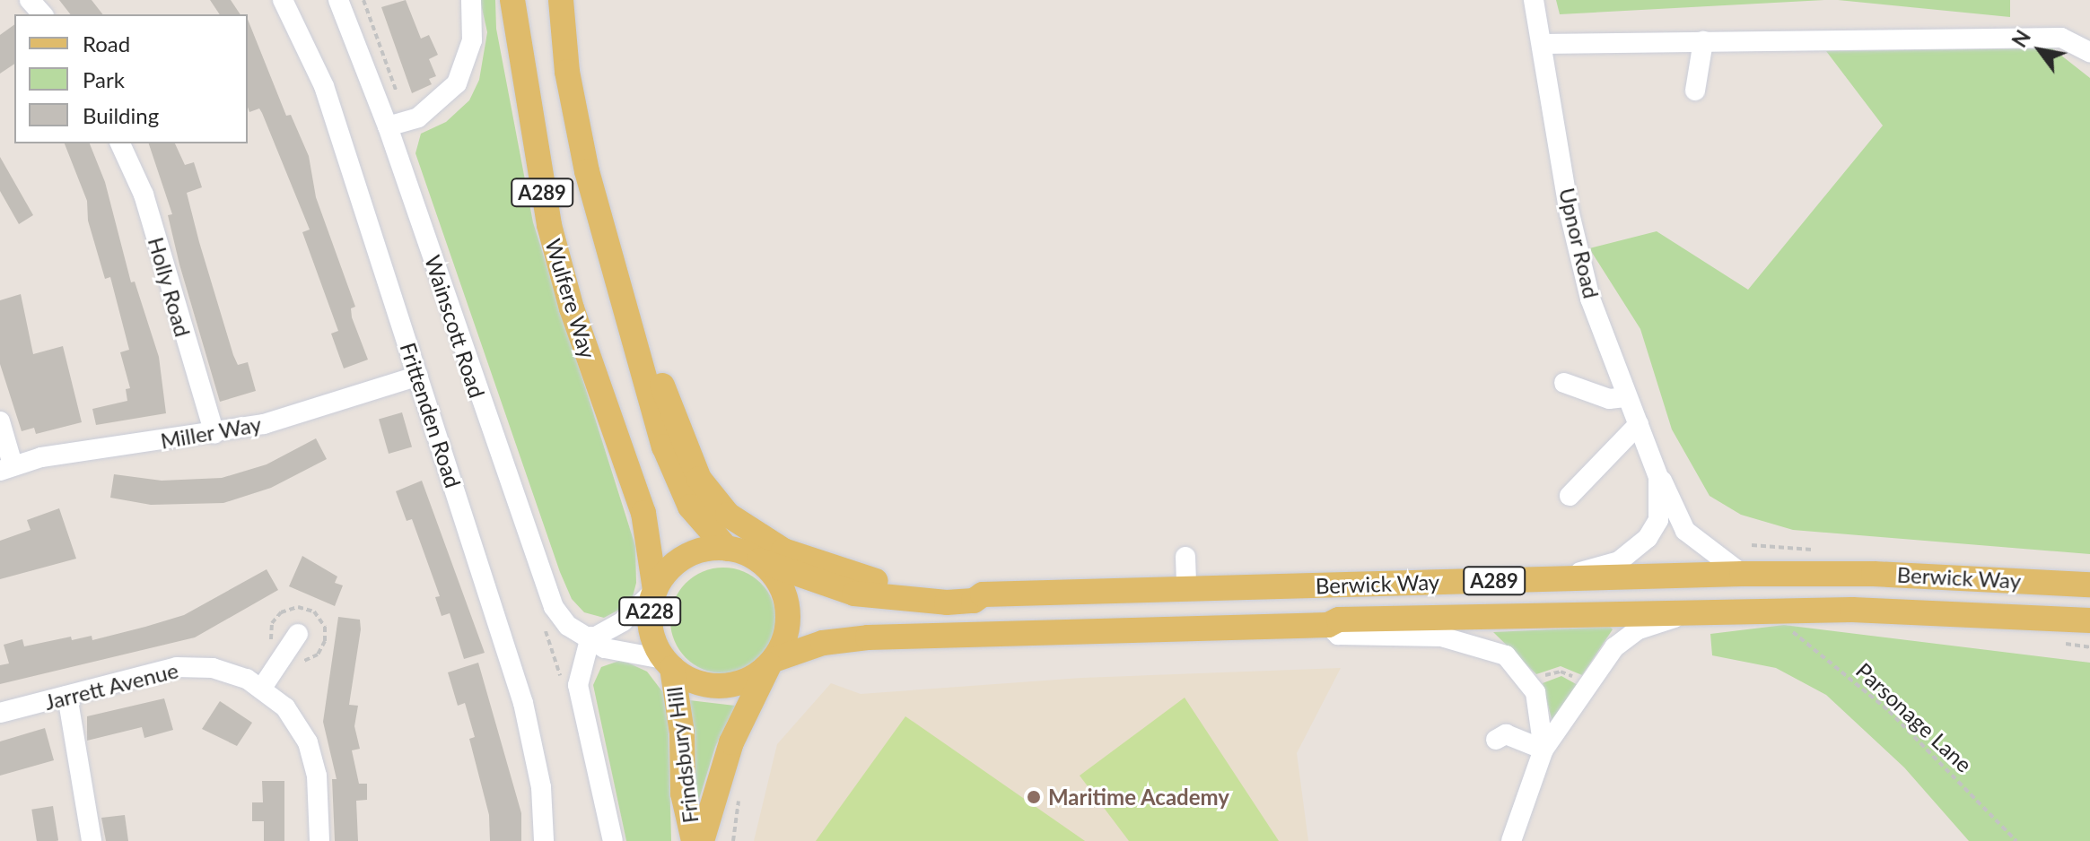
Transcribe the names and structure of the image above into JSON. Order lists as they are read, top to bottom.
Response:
{
  "streets": {
    "main road": [
      "A289",
      "Wulfere Way",
      "Berwick Way",
      "A228",
      "Frindsbury Hill"
    ],
    "street": [
      "Upnor Road",
      "Holly Road",
      "Wainscott Road",
      "Frittenden Road",
      "Miller Way",
      "Jarrett Avenue"
    ],
    "path": ["Parsonage Lane"]
  },
  "crossings": [
    ["A289", "Wulfere Way"],
    ["A289", "Wainscott Road"],
    ["A289", "Berwick Way"],
    ["A289", "A228"],
    ["A289", "Frindsbury Hill"],
    ["Holly Road", "Miller Way"],
    ["Wulfere Way", "Wainscott Road"],
    ["Wulfere Way", "Berwick Way"],
    ["Wulfere Way", "A228"],
    ["Wulfere Way", "Frindsbury Hill"],
    ["Wainscott Road", "Berwick Way"],
    ["Wainscott Road", "A228"],
    ["Wainscott Road", "Frindsbury Hill"],
    ["Frittenden Road", "Miller Way"],
    ["Berwick Way", "A228"],
    ["Berwick Way", "Frindsbury Hill"],
    ["A228", "Frindsbury Hill"]
  ],
  "places": ["Maritime Academy"],
  "legend": ["Road", "Park", "Building"],
  "north": "top left"
}
